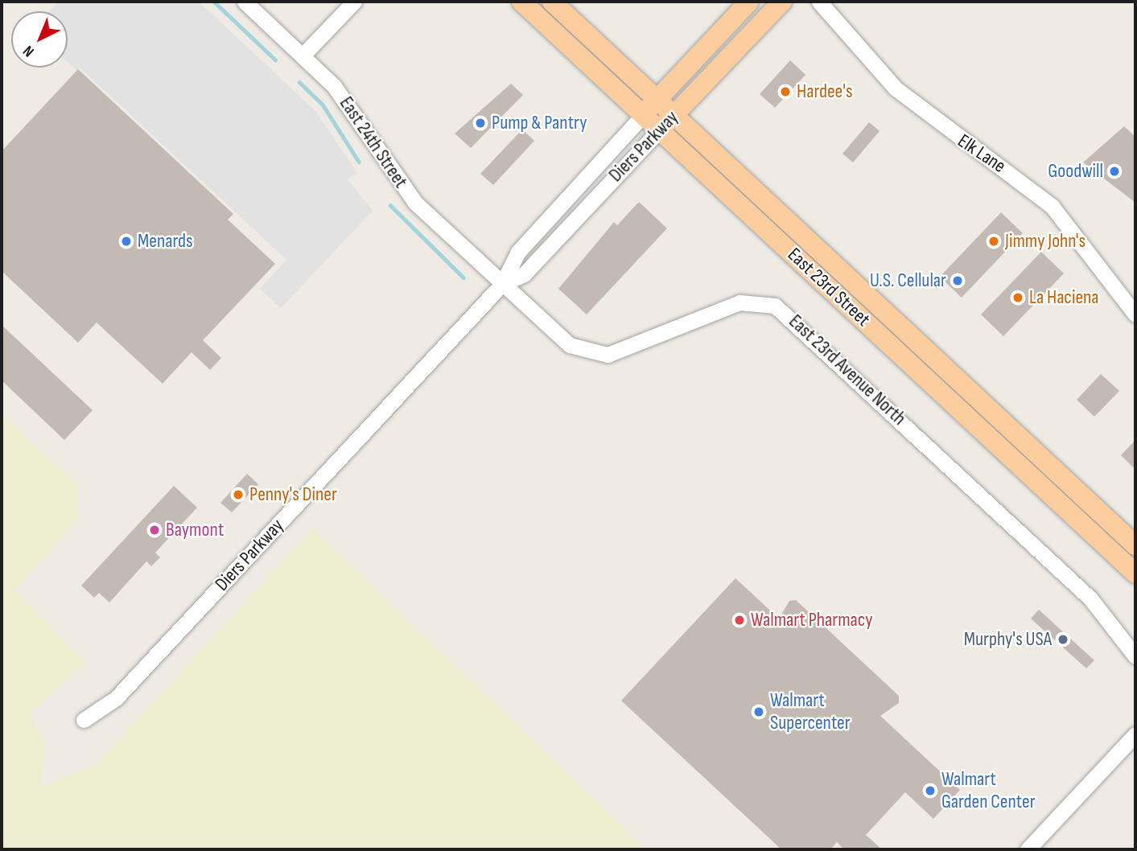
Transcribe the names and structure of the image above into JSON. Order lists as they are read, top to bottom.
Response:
{
  "streets": {
    "main road": ["Diers Parkway", "East 23rd Street"],
    "street": ["East 24th Street", "Elk Lane", "East 23rd Avenue North"]
  },
  "crossings": [
    ["East 24th Street", "Diers Parkway"],
    ["East 24th Street", "East 23rd Avenue North"],
    ["Diers Parkway", "East 23rd Street"],
    ["Diers Parkway", "East 23rd Avenue North"]
  ],
  "places": [
    "Hardee's",
    "Pump & Pantry",
    "Goodwill",
    "Menards",
    "Jimmy John's",
    "U.S. Cellular",
    "La Haciena",
    "Penny's Diner",
    "Baymont",
    "Walmart Pharmacy",
    "Murphy's USA",
    "Walmart Supercenter",
    "Walmart Garden Center"
  ],
  "north": "bottom left"
}
